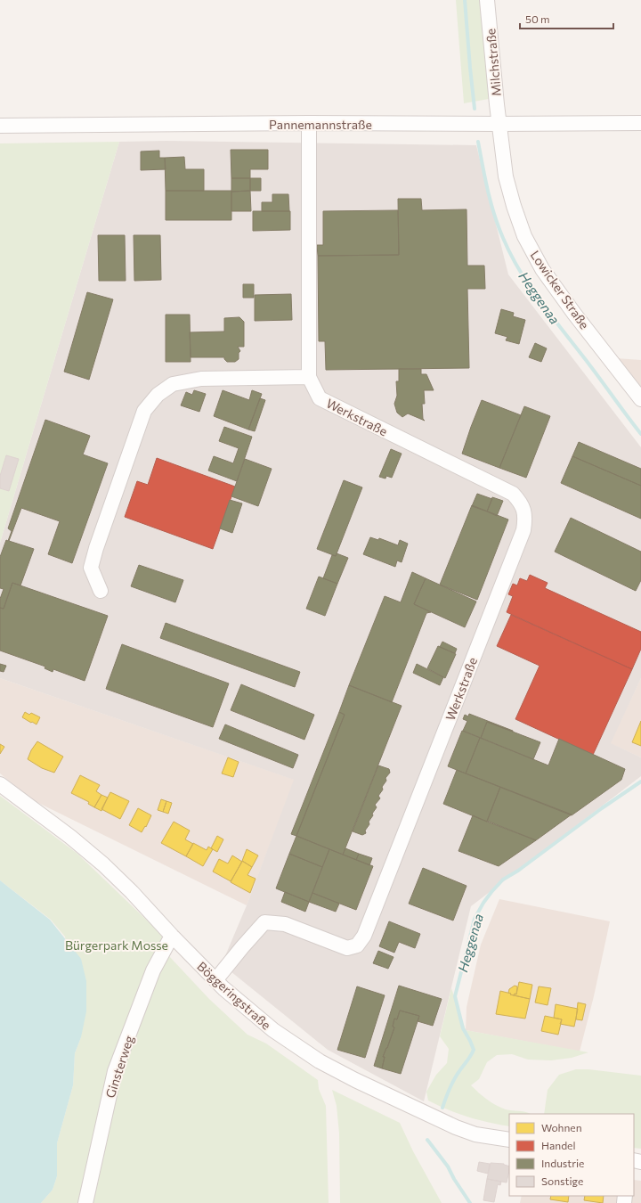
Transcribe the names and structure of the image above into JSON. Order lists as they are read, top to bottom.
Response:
{
  "streets": {
    "street": [
      "Milchstraße",
      "Pannemannstraße",
      "Lowicker Straße",
      "Werkstraße",
      "Böggeringstraße",
      "Ginsterweg"
    ]
  },
  "crossings": [
    ["Milchstraße", "Pannemannstraße"],
    ["Milchstraße", "Lowicker Straße"],
    ["Pannemannstraße", "Lowicker Straße"],
    ["Pannemannstraße", "Werkstraße"],
    ["Werkstraße", "Böggeringstraße"],
    ["Böggeringstraße", "Ginsterweg"]
  ],
  "water": ["Heggenaa"],
  "parks": ["Bürgerpark Mosse"],
  "legend": [
    "Wohnen",
    "Handel",
    "Industrie",
    "Sonstige"
  ],
  "scale_bar": "50 m"
}
